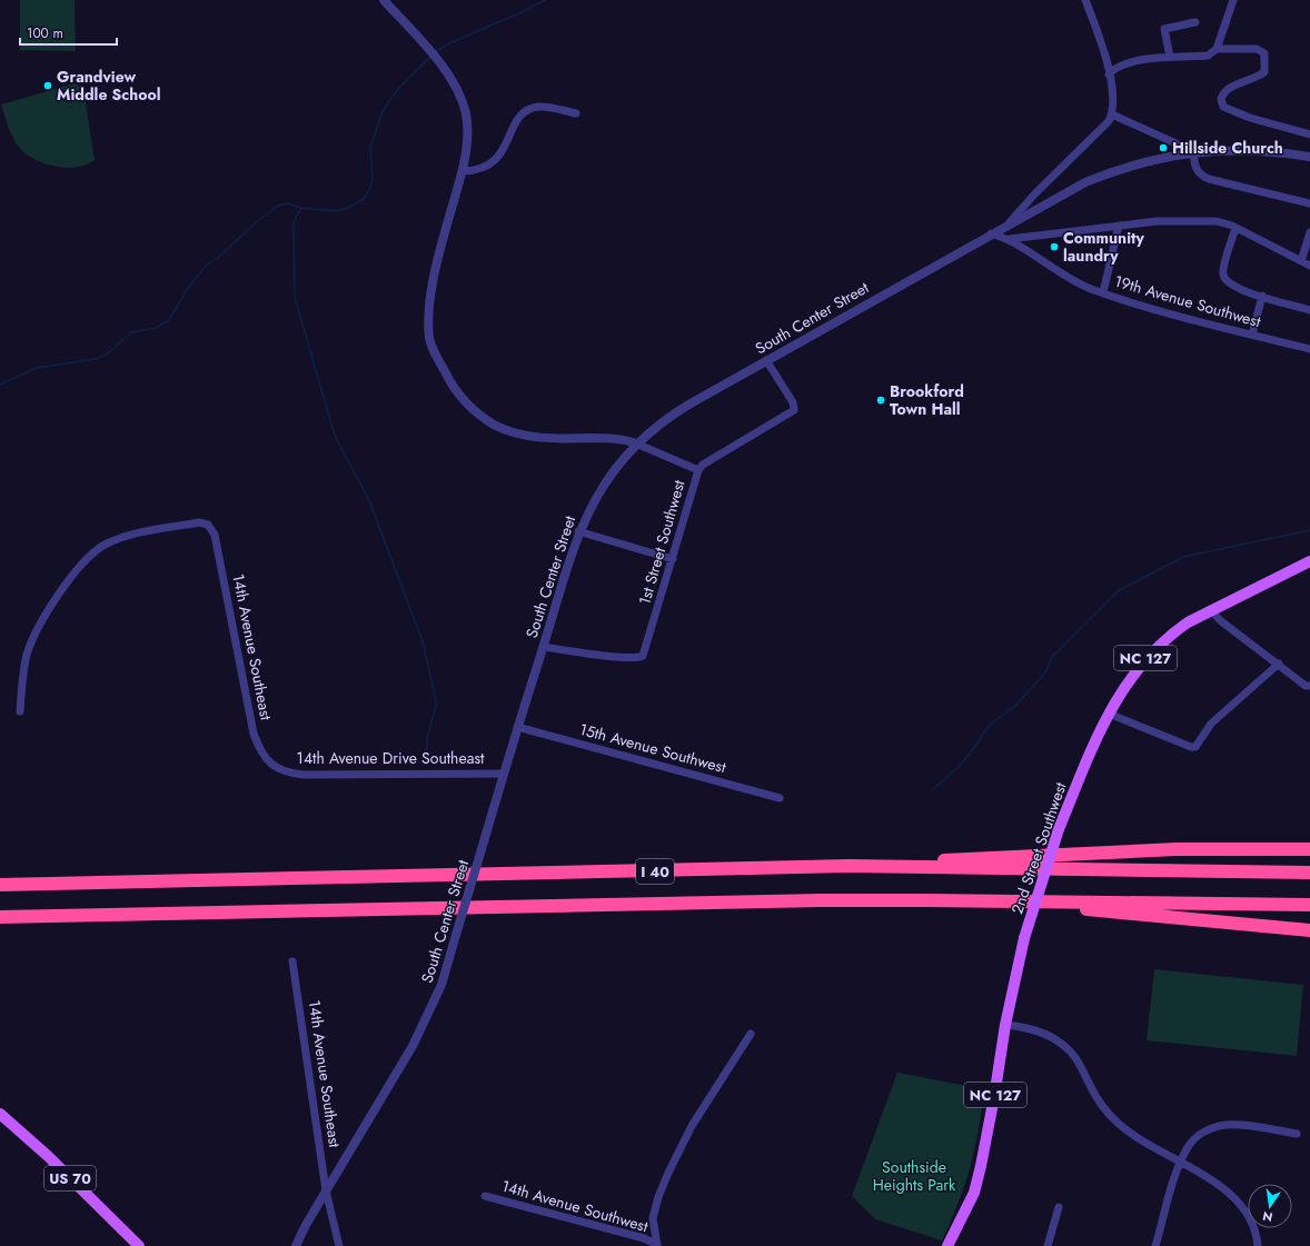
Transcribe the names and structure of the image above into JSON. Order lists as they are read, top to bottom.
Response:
{
  "streets": {
    "highway": ["I 40"],
    "main road": ["NC 127", "2nd Street Southwest", "US 70"],
    "street": [
      "19th Avenue Southwest",
      "South Center Street",
      "1st Street Southwest",
      "14th Avenue Southeast",
      "15th Avenue Southwest",
      "14th Avenue Drive Southeast",
      "14th Avenue Southwest"
    ]
  },
  "crossings": [
    ["19th Avenue Southwest", "South Center Street"],
    ["South Center Street", "1st Street Southwest"],
    ["South Center Street", "14th Avenue Southeast"],
    ["South Center Street", "15th Avenue Southwest"],
    ["South Center Street", "14th Avenue Drive Southeast"],
    ["14th Avenue Southeast", "14th Avenue Drive Southeast"]
  ],
  "parks": ["Southside Heights Park"],
  "places": [
    "Grandview Middle School",
    "Hillside Church",
    "Community laundry",
    "Brookford Town Hall"
  ],
  "scale_bar": "100 m",
  "north": "bottom"
}
